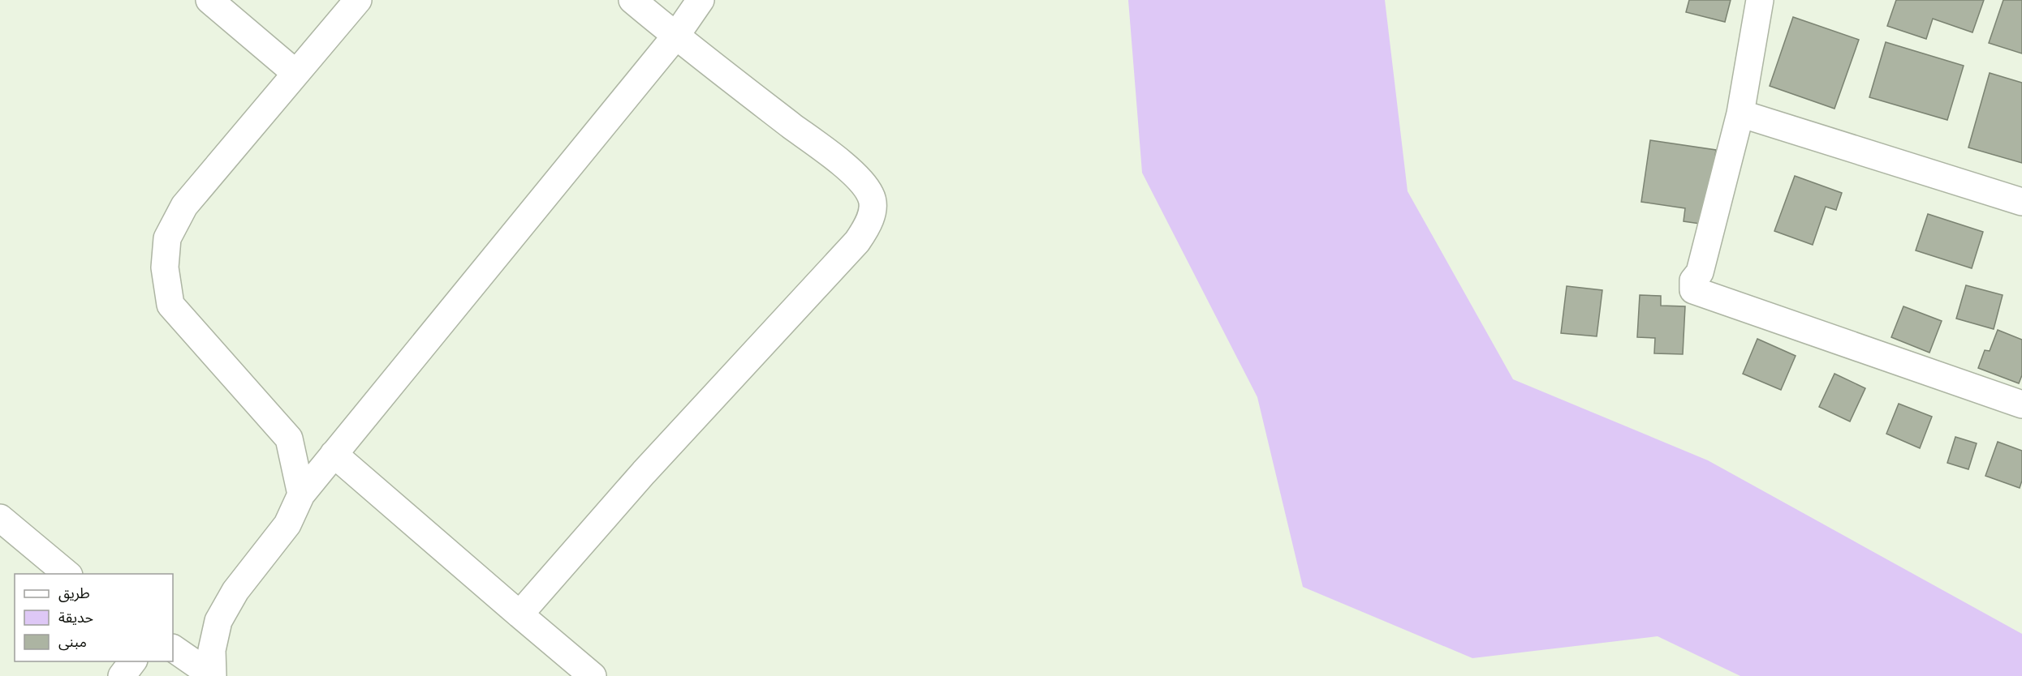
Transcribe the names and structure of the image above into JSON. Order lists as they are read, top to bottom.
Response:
{
  "legend": ["طريق", "حديقة", "مبنى"]
}
